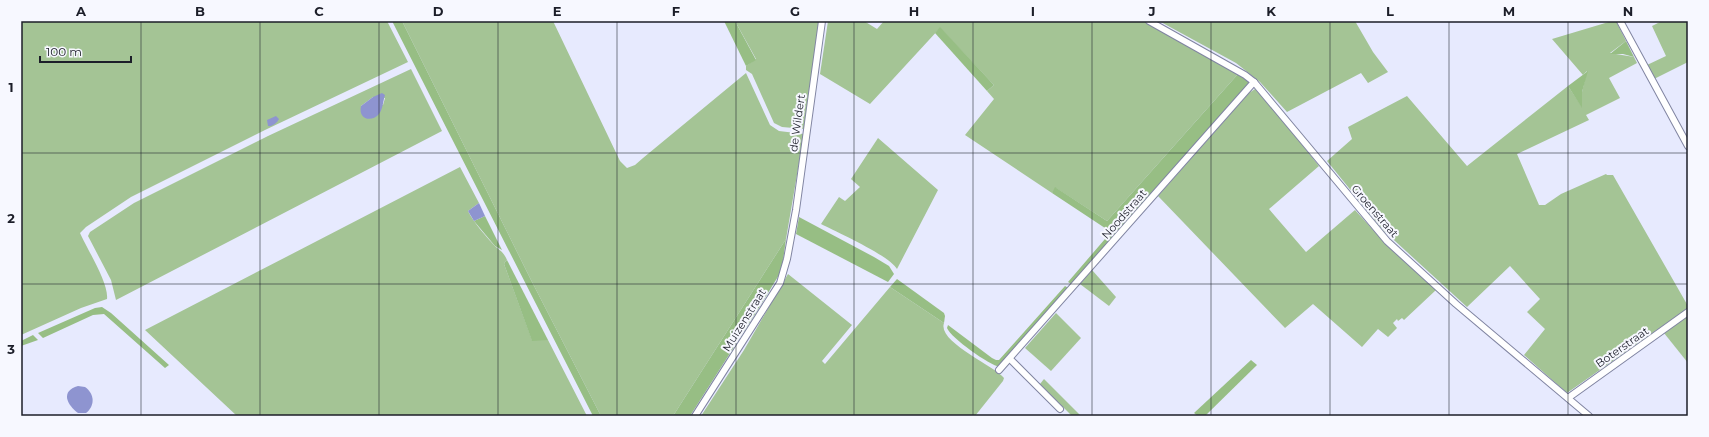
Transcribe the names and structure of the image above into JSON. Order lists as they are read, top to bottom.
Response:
{
  "streets": {
    "street": [
      "de Wildert",
      "Groenstraat",
      "Noodstraat",
      "Muizenstraat",
      "Boterstraat"
    ]
  },
  "crossings": [
    ["de Wildert", "Muizenstraat"],
    ["Groenstraat", "Noodstraat"],
    ["Groenstraat", "Boterstraat"]
  ],
  "scale_bar": "100 m",
  "grid": {
    "columns": [
      "A",
      "B",
      "C",
      "D",
      "E",
      "F",
      "G",
      "H",
      "I",
      "J",
      "K",
      "L",
      "M",
      "N"
    ],
    "rows": ["1", "2", "3"]
  }
}
